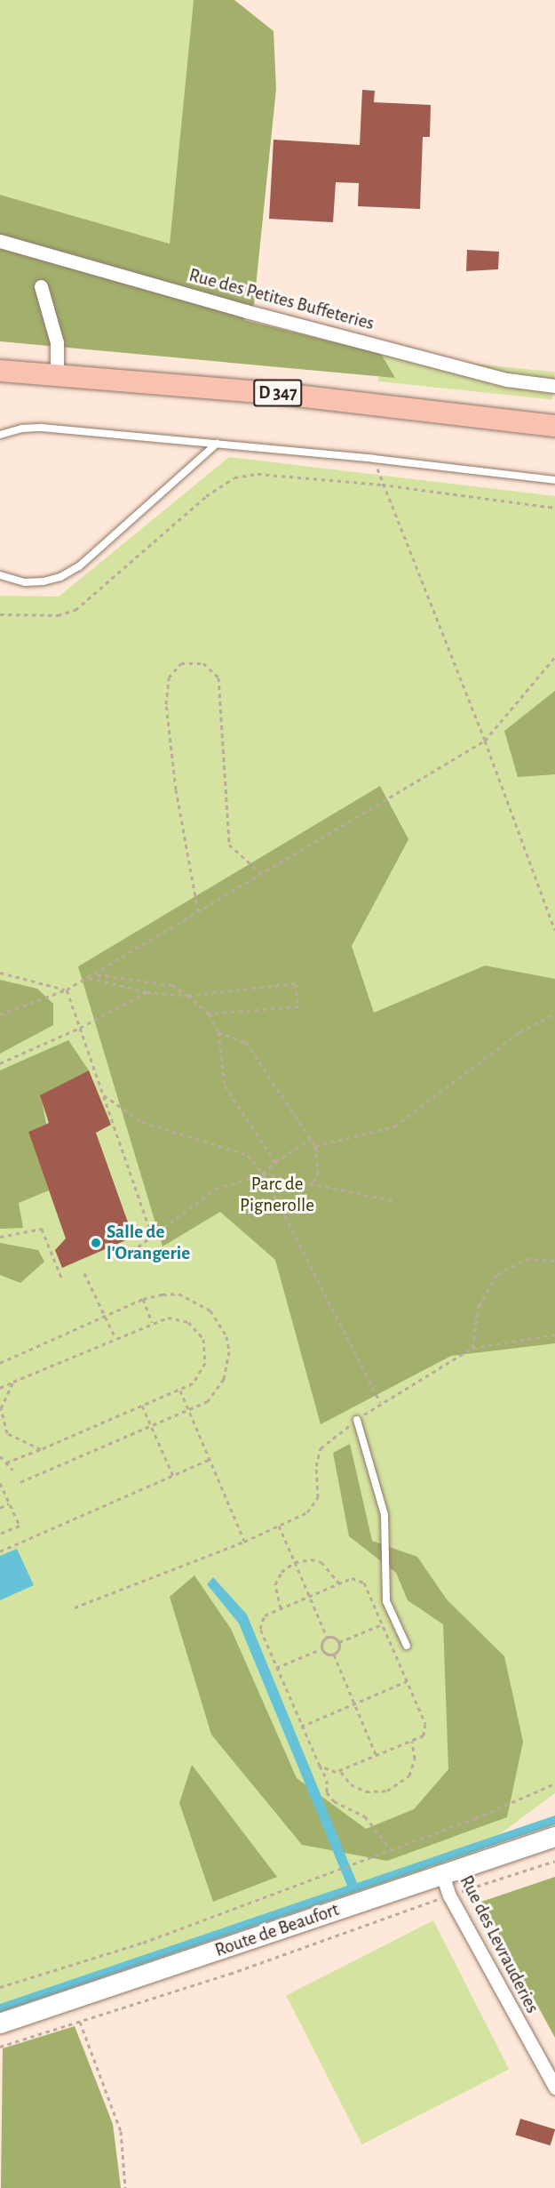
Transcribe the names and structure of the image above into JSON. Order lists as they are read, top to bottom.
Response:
{
  "streets": {
    "main road": ["D 347"],
    "street": ["Rue des Petites Buffeteries", "Route de Beaufort", "Rue des Levrauderies"]
  },
  "crossings": [
    ["Route de Beaufort", "Rue des Levrauderies"]
  ],
  "parks": ["Parc de Pignerolle"],
  "places": ["Salle de l'Orangerie"]
}
